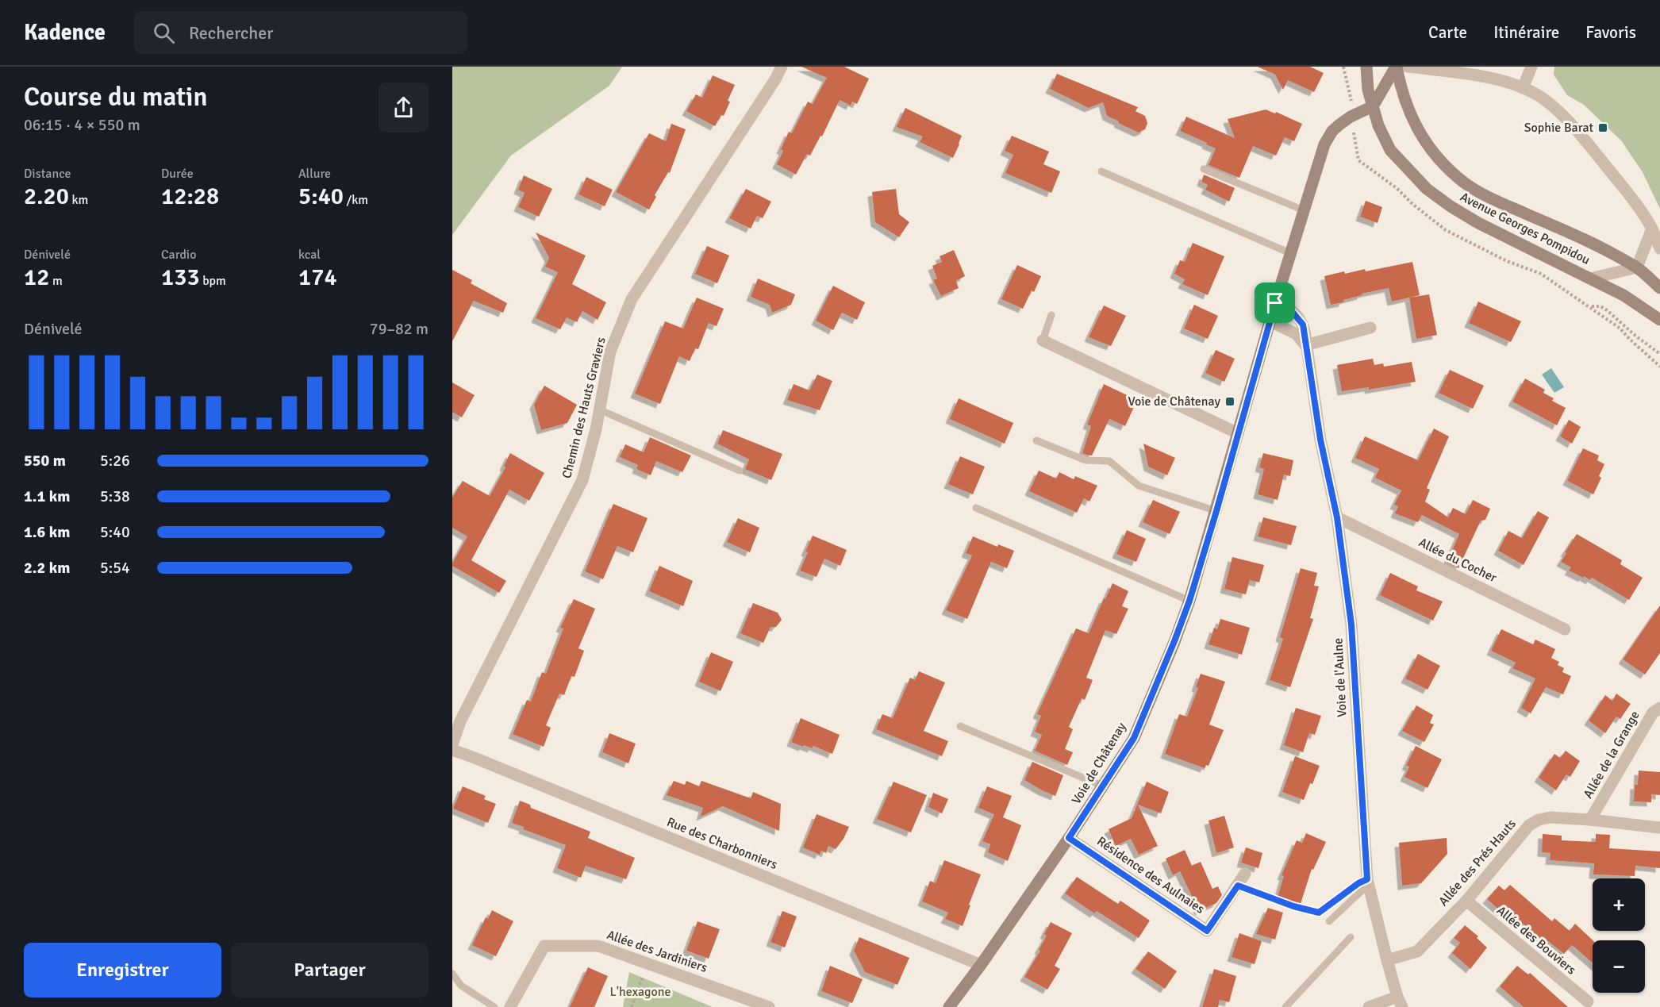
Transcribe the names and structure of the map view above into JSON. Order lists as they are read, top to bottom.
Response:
{
  "streets": {
    "street": [
      "Avenue Georges Pompidou",
      "Chemin des Hauts Graviers",
      "Allée du Cocher",
      "Voie de l'Aulne",
      "Allée de la Grange",
      "Voie de Châtenay",
      "Rue des Charbonniers",
      "Allée des Prés Hauts",
      "Résidence des Aulnaies",
      "Allée des Bouviers",
      "Allée des Jardiniers"
    ]
  },
  "crossings": [
    ["Avenue Georges Pompidou", "Voie de Châtenay"],
    ["Allée du Cocher", "Voie de l'Aulne"],
    ["Voie de l'Aulne", "Voie de Châtenay"],
    ["Voie de l'Aulne", "Allée des Prés Hauts"],
    ["Allée de la Grange", "Allée des Prés Hauts"],
    ["Voie de Châtenay", "Rue des Charbonniers"],
    ["Voie de Châtenay", "Résidence des Aulnaies"],
    ["Allée des Prés Hauts", "Allée des Bouviers"]
  ],
  "parks": ["L'hexagone"],
  "places": {
    "transit": ["Sophie Barat", "Voie de Châtenay"]
  },
  "page": {
    "header": "Kadence",
    "search": "Rechercher",
    "nav": ["Carte", "Itinéraire", "Favoris"],
    "heading": ["Course du matin", "06:15 · 4 × 550 m"],
    "stats": [
      ["Distance", "2.20 km"],
      ["Durée", "12:28"],
      ["Allure", "5:40 /km"],
      ["Dénivelé", "12 m"],
      ["Cardio", "133 bpm"],
      ["kcal", "174"]
    ],
    "chart": ["Dénivelé", "79–82 m"],
    "list": [
      {
        "name": "550 m",
        "note": "5:26"
      },
      {
        "name": "1.1 km",
        "note": "5:38"
      },
      {
        "name": "1.6 km",
        "note": "5:40"
      },
      {
        "name": "2.2 km",
        "note": "5:54"
      }
    ],
    "map_buttons": ["+", "−"],
    "buttons": ["Enregistrer", "Partager"]
  }
}
